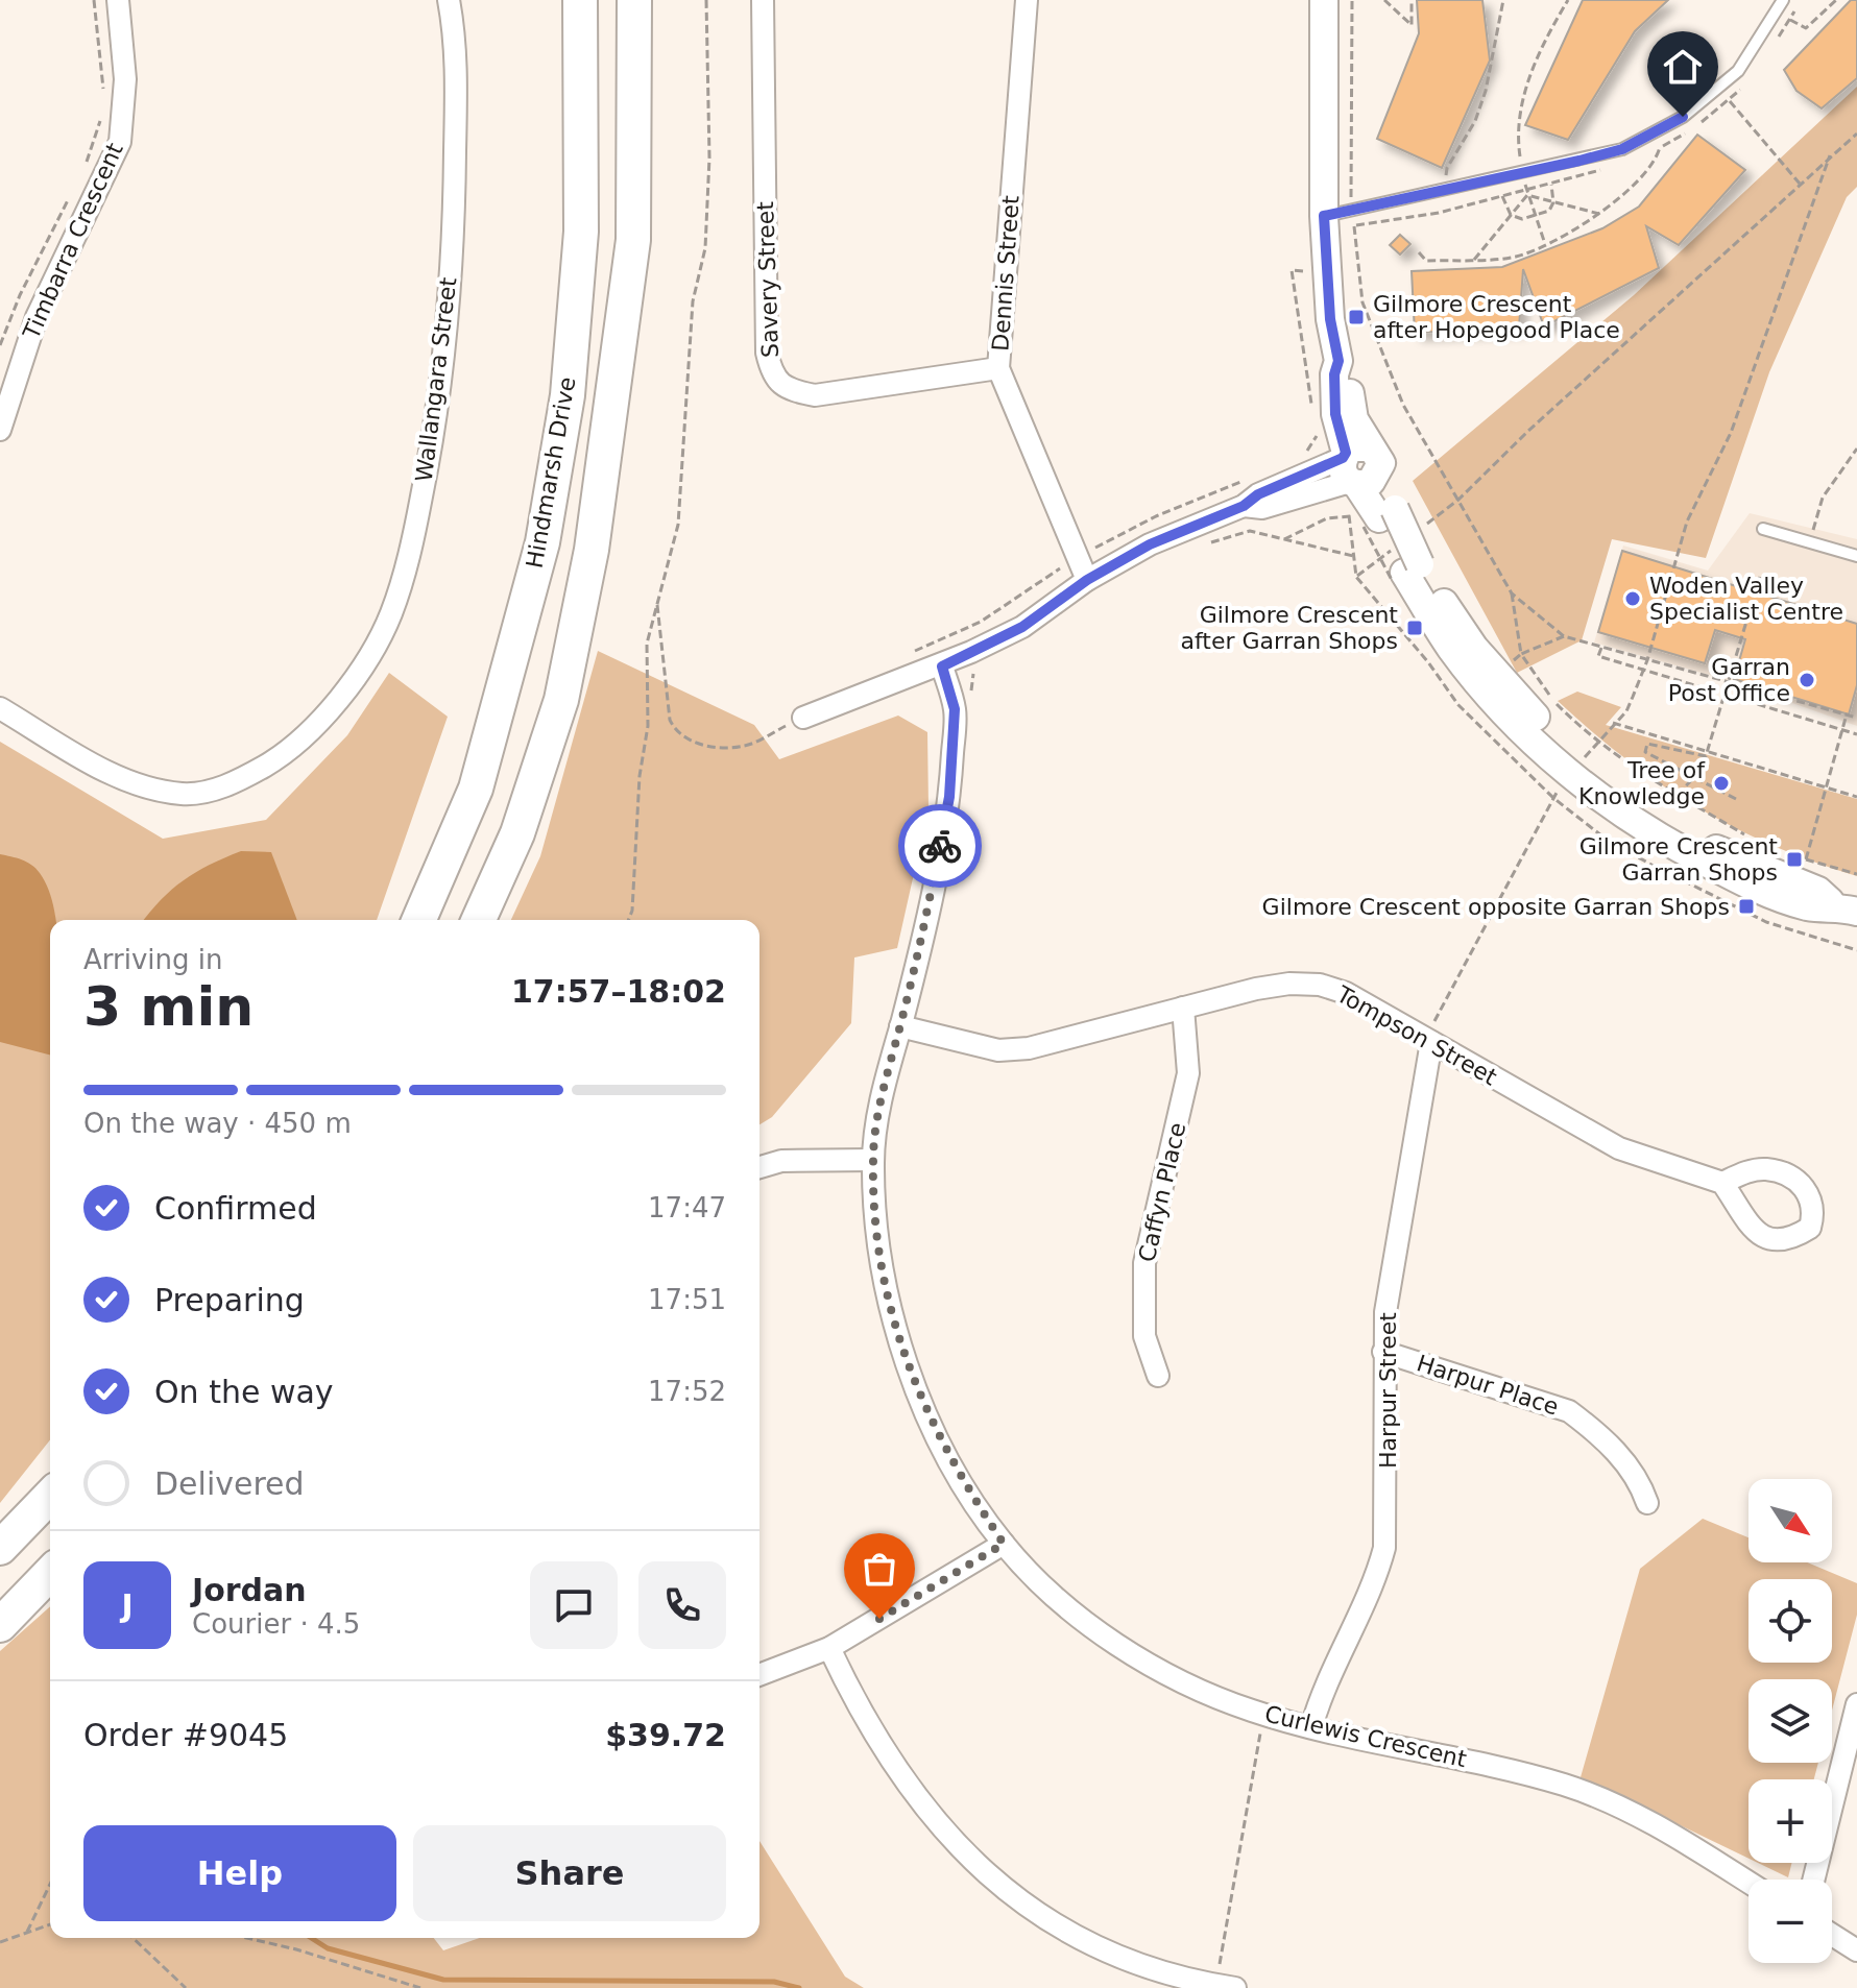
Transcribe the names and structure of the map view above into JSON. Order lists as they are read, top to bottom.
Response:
{
  "streets": {
    "main road": ["Hindmarsh Drive"],
    "street": [
      "Timbarra Crescent",
      "Dennis Street",
      "Savery Street",
      "Wallangara Street",
      "Tompson Street",
      "Caffyn Place",
      "Harpur Place",
      "Harpur Street",
      "Curlewis Crescent"
    ]
  },
  "crossings": [
    ["Dennis Street", "Savery Street"],
    ["Tompson Street", "Caffyn Place"],
    ["Tompson Street", "Harpur Street"],
    ["Tompson Street", "Curlewis Crescent"],
    ["Harpur Place", "Harpur Street"],
    ["Harpur Street", "Curlewis Crescent"]
  ],
  "places": {
    "transit": [
      "Gilmore Crescent after Hopegood Place",
      "Gilmore Crescent after Garran Shops",
      "Gilmore Crescent Garran Shops",
      "Gilmore Crescent opposite Garran Shops"
    ],
    "other": ["Woden Valley Specialist Centre", "Garran Post Office", "Tree of Knowledge"]
  },
  "north": "bottom right",
  "page": {
    "heading": ["3 min", "Arriving in", "17:57–18:02"],
    "panel": [
      "Jordan",
      "Courier · 4.5",
      "Order #9045",
      "$39.72"
    ],
    "bar": "On the way · 450 m",
    "list": [
      ["Confirmed", "17:47"],
      ["Preparing", "17:51"],
      ["On the way", "17:52"],
      "Delivered"
    ],
    "map_buttons": ["+", "−"],
    "round": "J",
    "buttons": ["Help", "Share"]
  }
}
